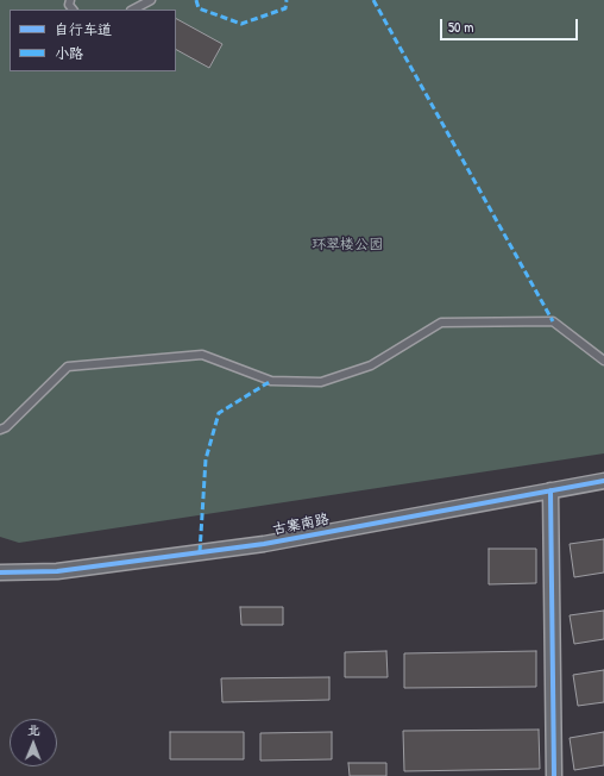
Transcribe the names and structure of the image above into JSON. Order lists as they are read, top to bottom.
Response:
{
  "streets": {
    "street": ["古寨南路"]
  },
  "parks": ["环翠楼公园"],
  "legend": ["自行车道", "小路"],
  "scale_bar": "50 m",
  "north": "top"
}
